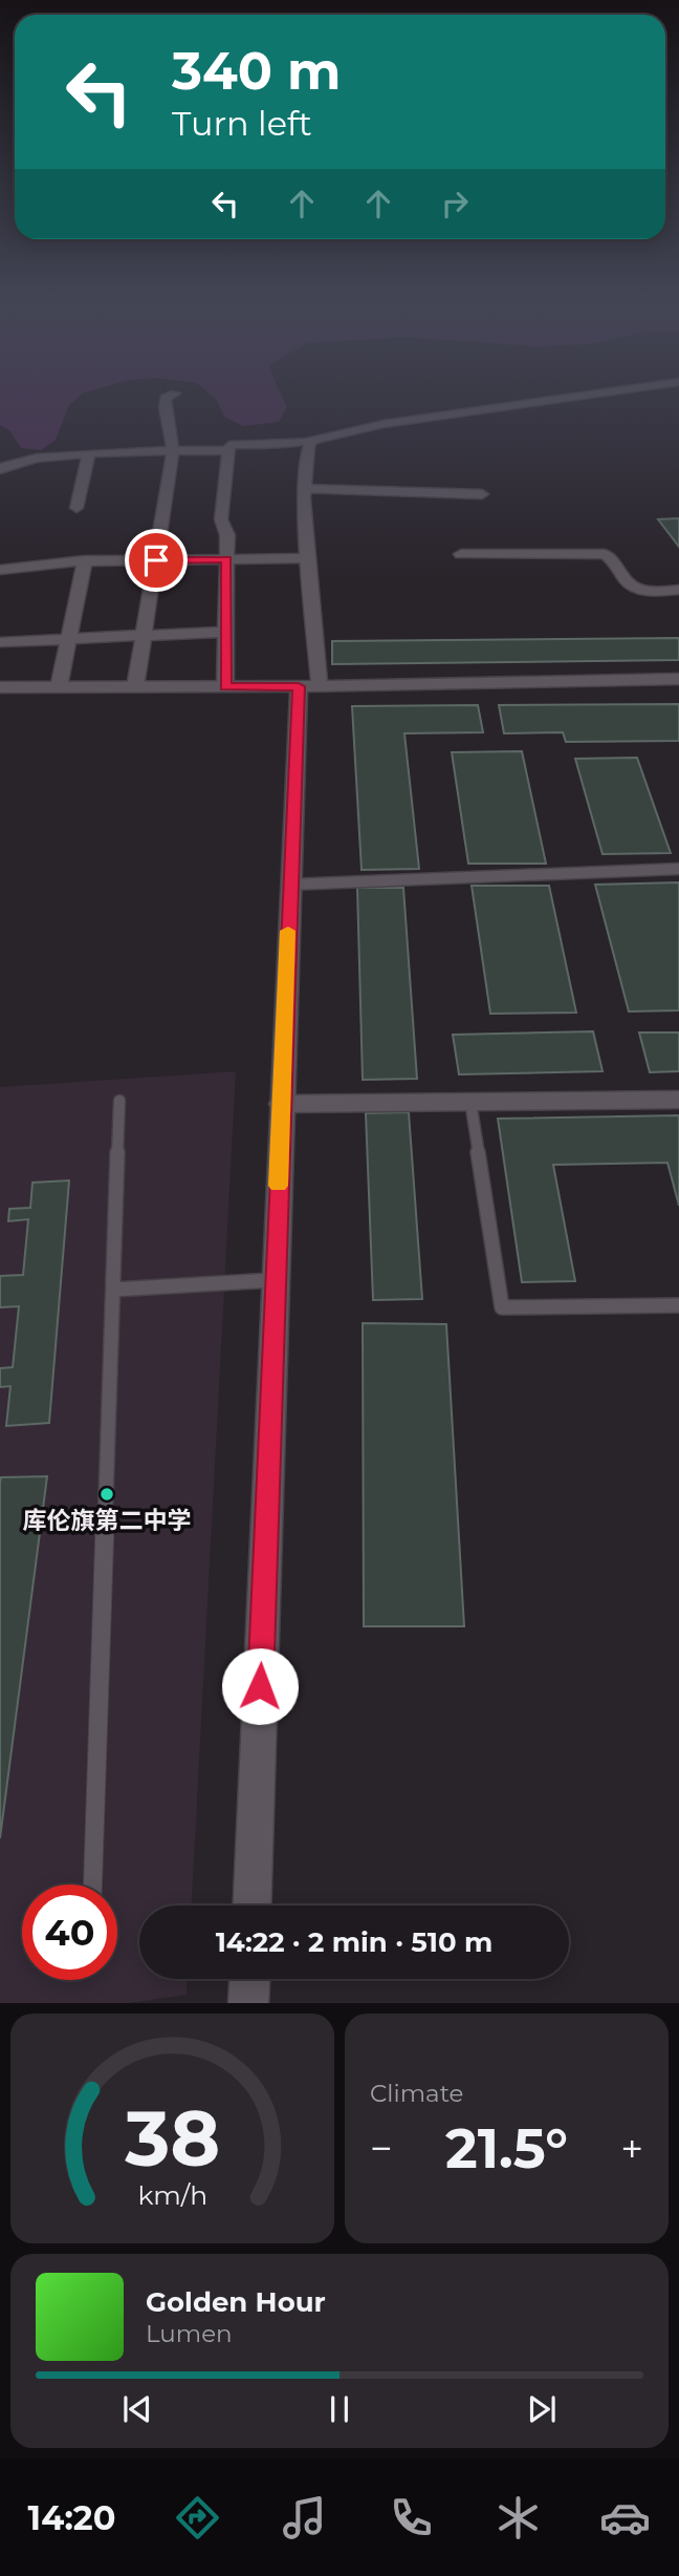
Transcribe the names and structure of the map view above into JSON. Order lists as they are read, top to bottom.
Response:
{
  "places": ["库伦旗第二中学"],
  "page": {
    "turn": ["340 m", "Turn left"],
    "limit": "40",
    "trip": "14:22 · 2 min · 510 m",
    "tile": "Climate",
    "heat": ["−", "21.5°", "+"],
    "song": ["Golden Hour", "Lumen"],
    "tabs": "14:20",
    "gauge": ["38", "km/h"]
  }
}
